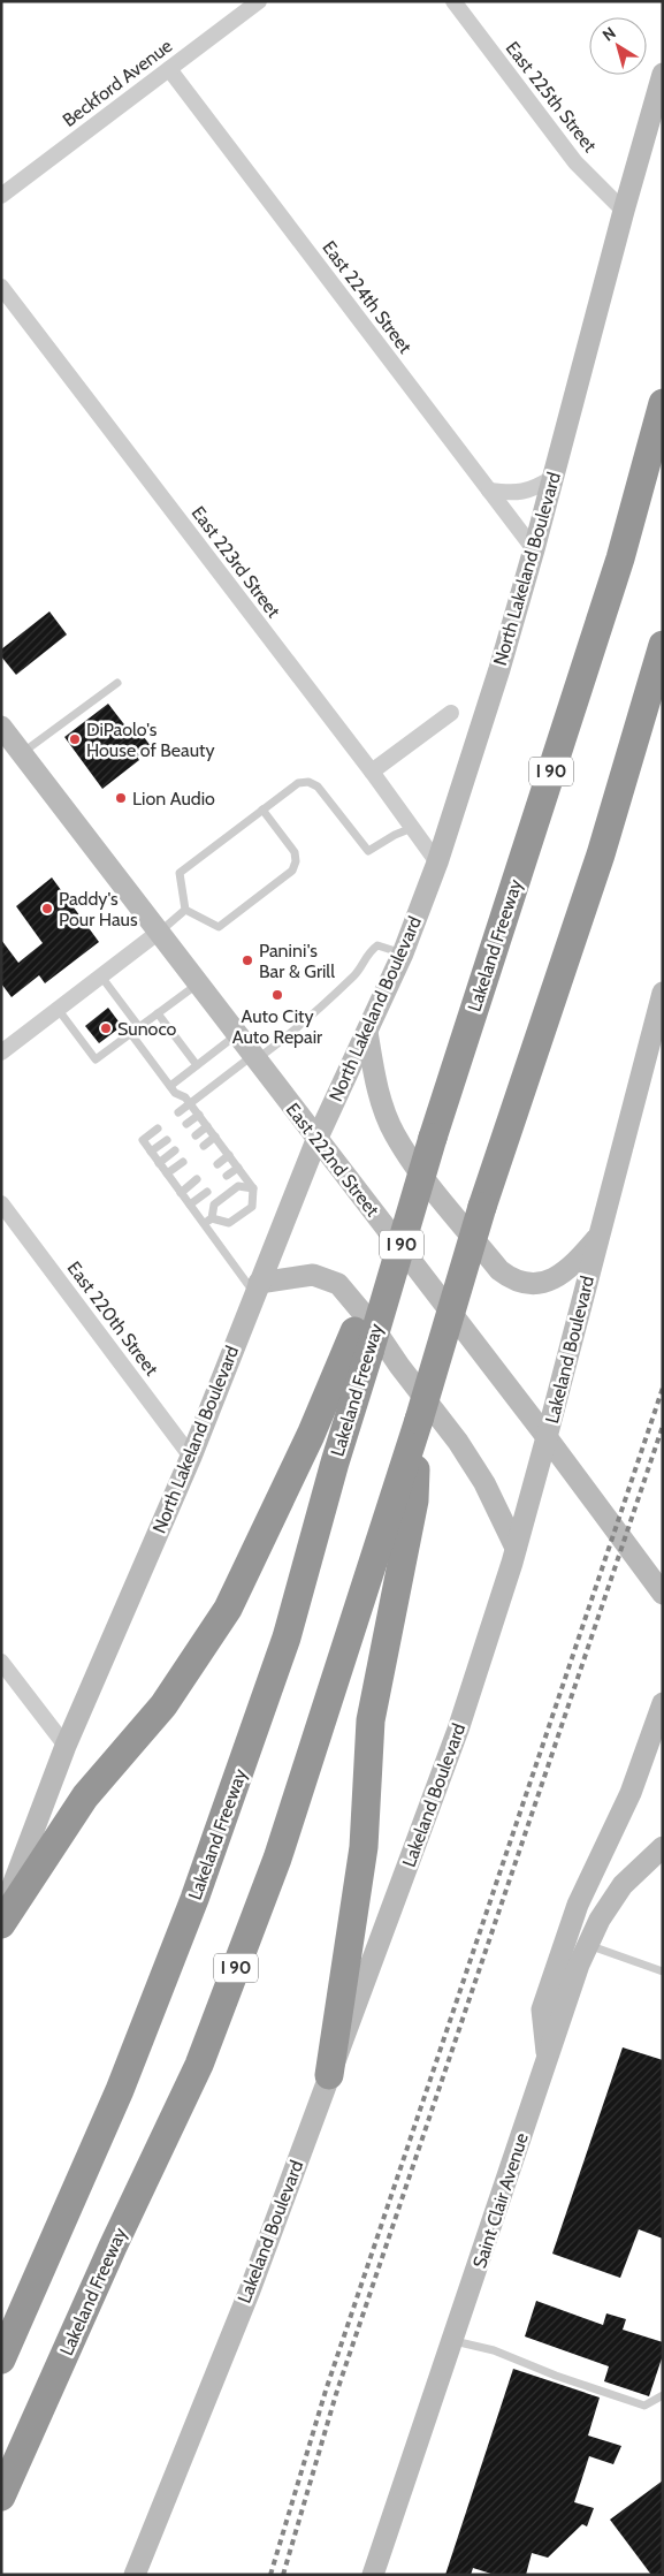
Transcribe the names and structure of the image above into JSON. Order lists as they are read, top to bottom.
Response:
{
  "streets": {
    "highway": ["I 90", "Lakeland Freeway"],
    "street": [
      "Beckford Avenue",
      "East 225th Street",
      "East 224th Street",
      "East 223rd Street",
      "North Lakeland Boulevard",
      "East 222nd Street",
      "East 220th Street",
      "Lakeland Boulevard",
      "Saint Clair Avenue"
    ]
  },
  "crossings": [
    ["Beckford Avenue", "East 224th Street"],
    ["East 225th Street", "North Lakeland Boulevard"],
    ["East 224th Street", "North Lakeland Boulevard"],
    ["East 223rd Street", "North Lakeland Boulevard"],
    ["North Lakeland Boulevard", "East 222nd Street"],
    ["North Lakeland Boulevard", "East 220th Street"],
    ["East 222nd Street", "Lakeland Boulevard"]
  ],
  "places": [
    "DiPaolo's House of Beauty",
    "Lion Audio",
    "Paddy's Pour Haus",
    "Panini's Bar & Grill",
    "Auto City Auto Repair",
    "Sunoco"
  ],
  "north": "top left"
}
